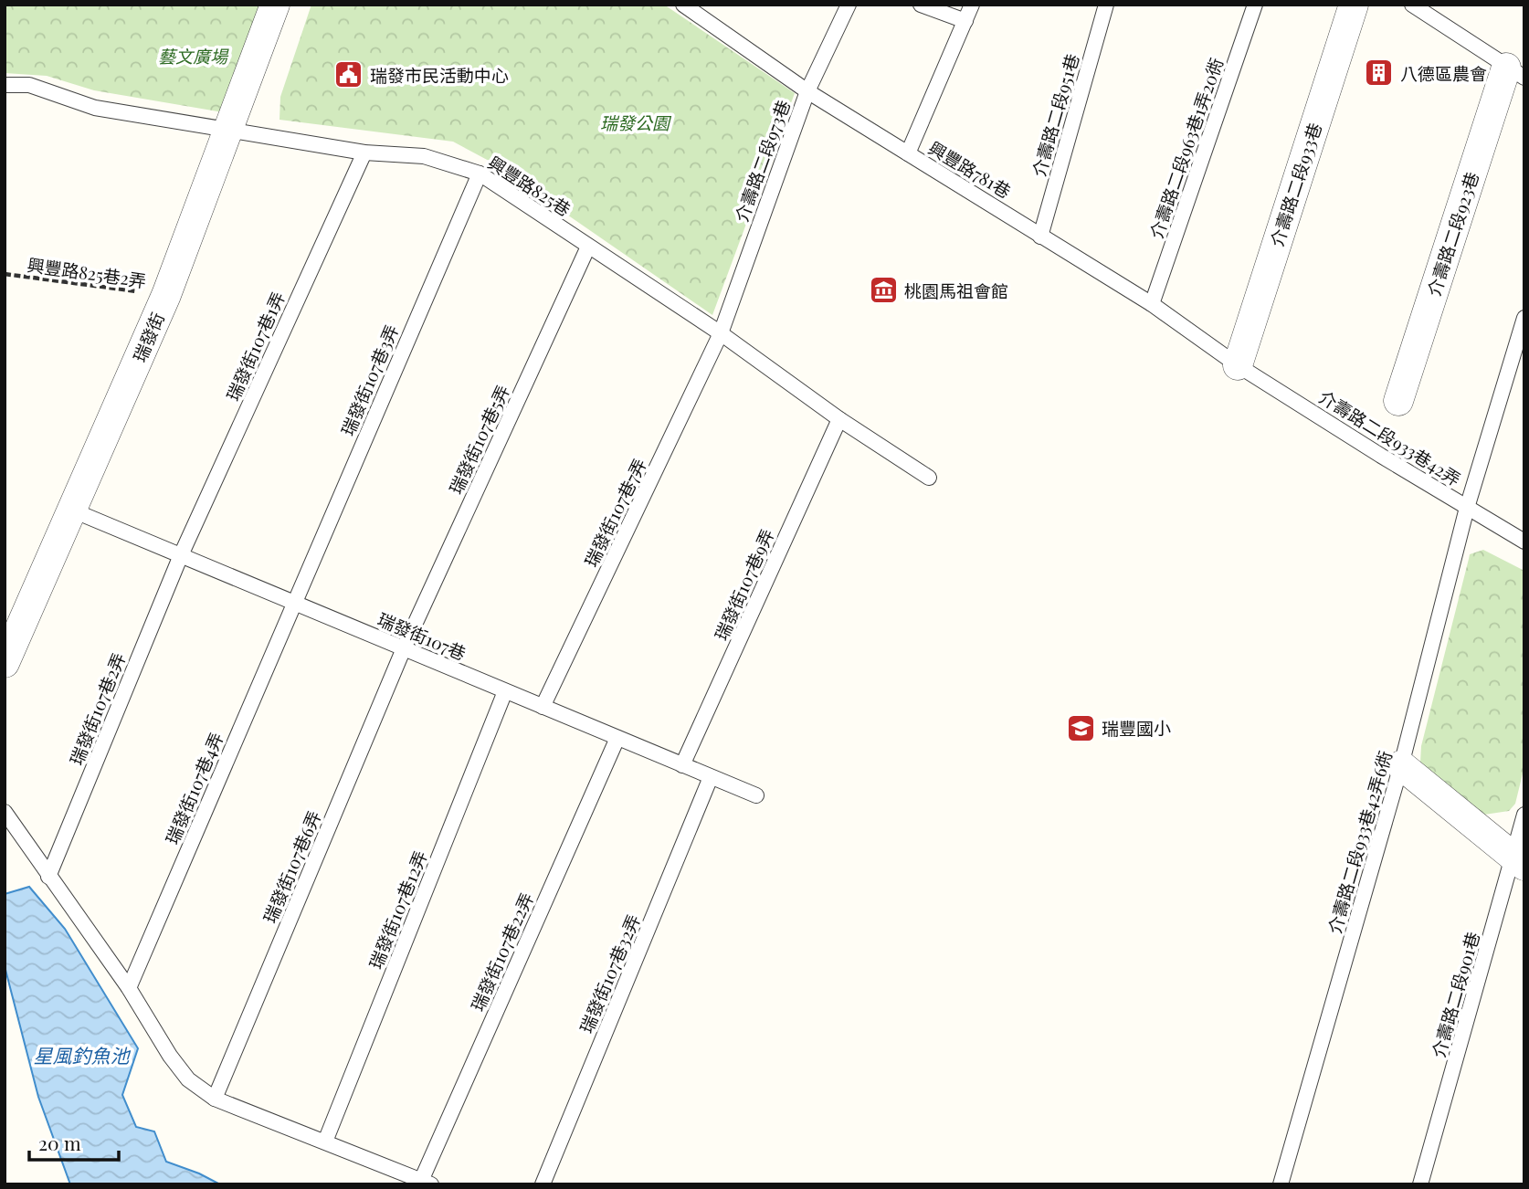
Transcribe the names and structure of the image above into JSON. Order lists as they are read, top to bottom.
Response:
{
  "streets": {
    "street": ["介壽路二段933巷", "介壽路二段923巷", "瑞發街"],
    "lane": [
      "介壽路二段951巷",
      "介壽路二段963巷1弄20衖",
      "介壽路二段973巷",
      "興豐路781巷",
      "興豐路825巷",
      "瑞發街107巷1弄",
      "瑞發街107巷3弄",
      "介壽路二段933巷42弄",
      "瑞發街107巷5弄",
      "瑞發街107巷7弄",
      "瑞發街107巷9弄",
      "瑞發街107巷",
      "瑞發街107巷2弄",
      "瑞發街107巷4弄",
      "介壽路二段933巷42弄6衖",
      "瑞發街107巷6弄",
      "瑞發街107巷12弄",
      "瑞發街107巷22弄",
      "瑞發街107巷32弄",
      "介壽路二段901巷"
    ],
    "path": ["興豐路825巷2弄"]
  },
  "crossings": [
    ["介壽路二段951巷", "興豐路781巷"],
    ["介壽路二段963巷1弄20衖", "興豐路781巷"],
    ["介壽路二段973巷", "興豐路781巷"],
    ["介壽路二段973巷", "興豐路825巷"],
    ["介壽路二段973巷", "瑞發街107巷7弄"],
    ["興豐路781巷", "介壽路二段933巷"],
    ["興豐路781巷", "介壽路二段933巷42弄"],
    ["介壽路二段933巷", "介壽路二段933巷42弄"],
    ["興豐路825巷", "瑞發街"],
    ["興豐路825巷", "瑞發街107巷1弄"],
    ["興豐路825巷", "瑞發街107巷3弄"],
    ["興豐路825巷", "瑞發街107巷5弄"],
    ["興豐路825巷", "瑞發街107巷7弄"],
    ["興豐路825巷", "瑞發街107巷9弄"],
    ["興豐路825巷2弄", "瑞發街"],
    ["瑞發街", "瑞發街107巷"],
    ["瑞發街107巷1弄", "瑞發街107巷"],
    ["瑞發街107巷1弄", "瑞發街107巷2弄"],
    ["瑞發街107巷3弄", "瑞發街107巷"],
    ["瑞發街107巷3弄", "瑞發街107巷4弄"],
    ["介壽路二段933巷42弄", "介壽路二段933巷42弄6衖"],
    ["瑞發街107巷5弄", "瑞發街107巷"],
    ["瑞發街107巷5弄", "瑞發街107巷6弄"],
    ["瑞發街107巷7弄", "瑞發街107巷"],
    ["瑞發街107巷9弄", "瑞發街107巷"],
    ["瑞發街107巷", "瑞發街107巷2弄"],
    ["瑞發街107巷", "瑞發街107巷4弄"],
    ["瑞發街107巷", "瑞發街107巷6弄"],
    ["瑞發街107巷", "瑞發街107巷12弄"],
    ["瑞發街107巷", "瑞發街107巷22弄"],
    ["瑞發街107巷", "瑞發街107巷32弄"]
  ],
  "water": ["星風釣魚池"],
  "parks": ["藝文廣場", "瑞發公園"],
  "places": {
    "building": ["八德區農會"],
    "public building": ["瑞發市民活動中心"],
    "museum": ["桃園馬祖會館"],
    "school or university": ["瑞豐國小"]
  },
  "scale_bar": "20 m"
}
